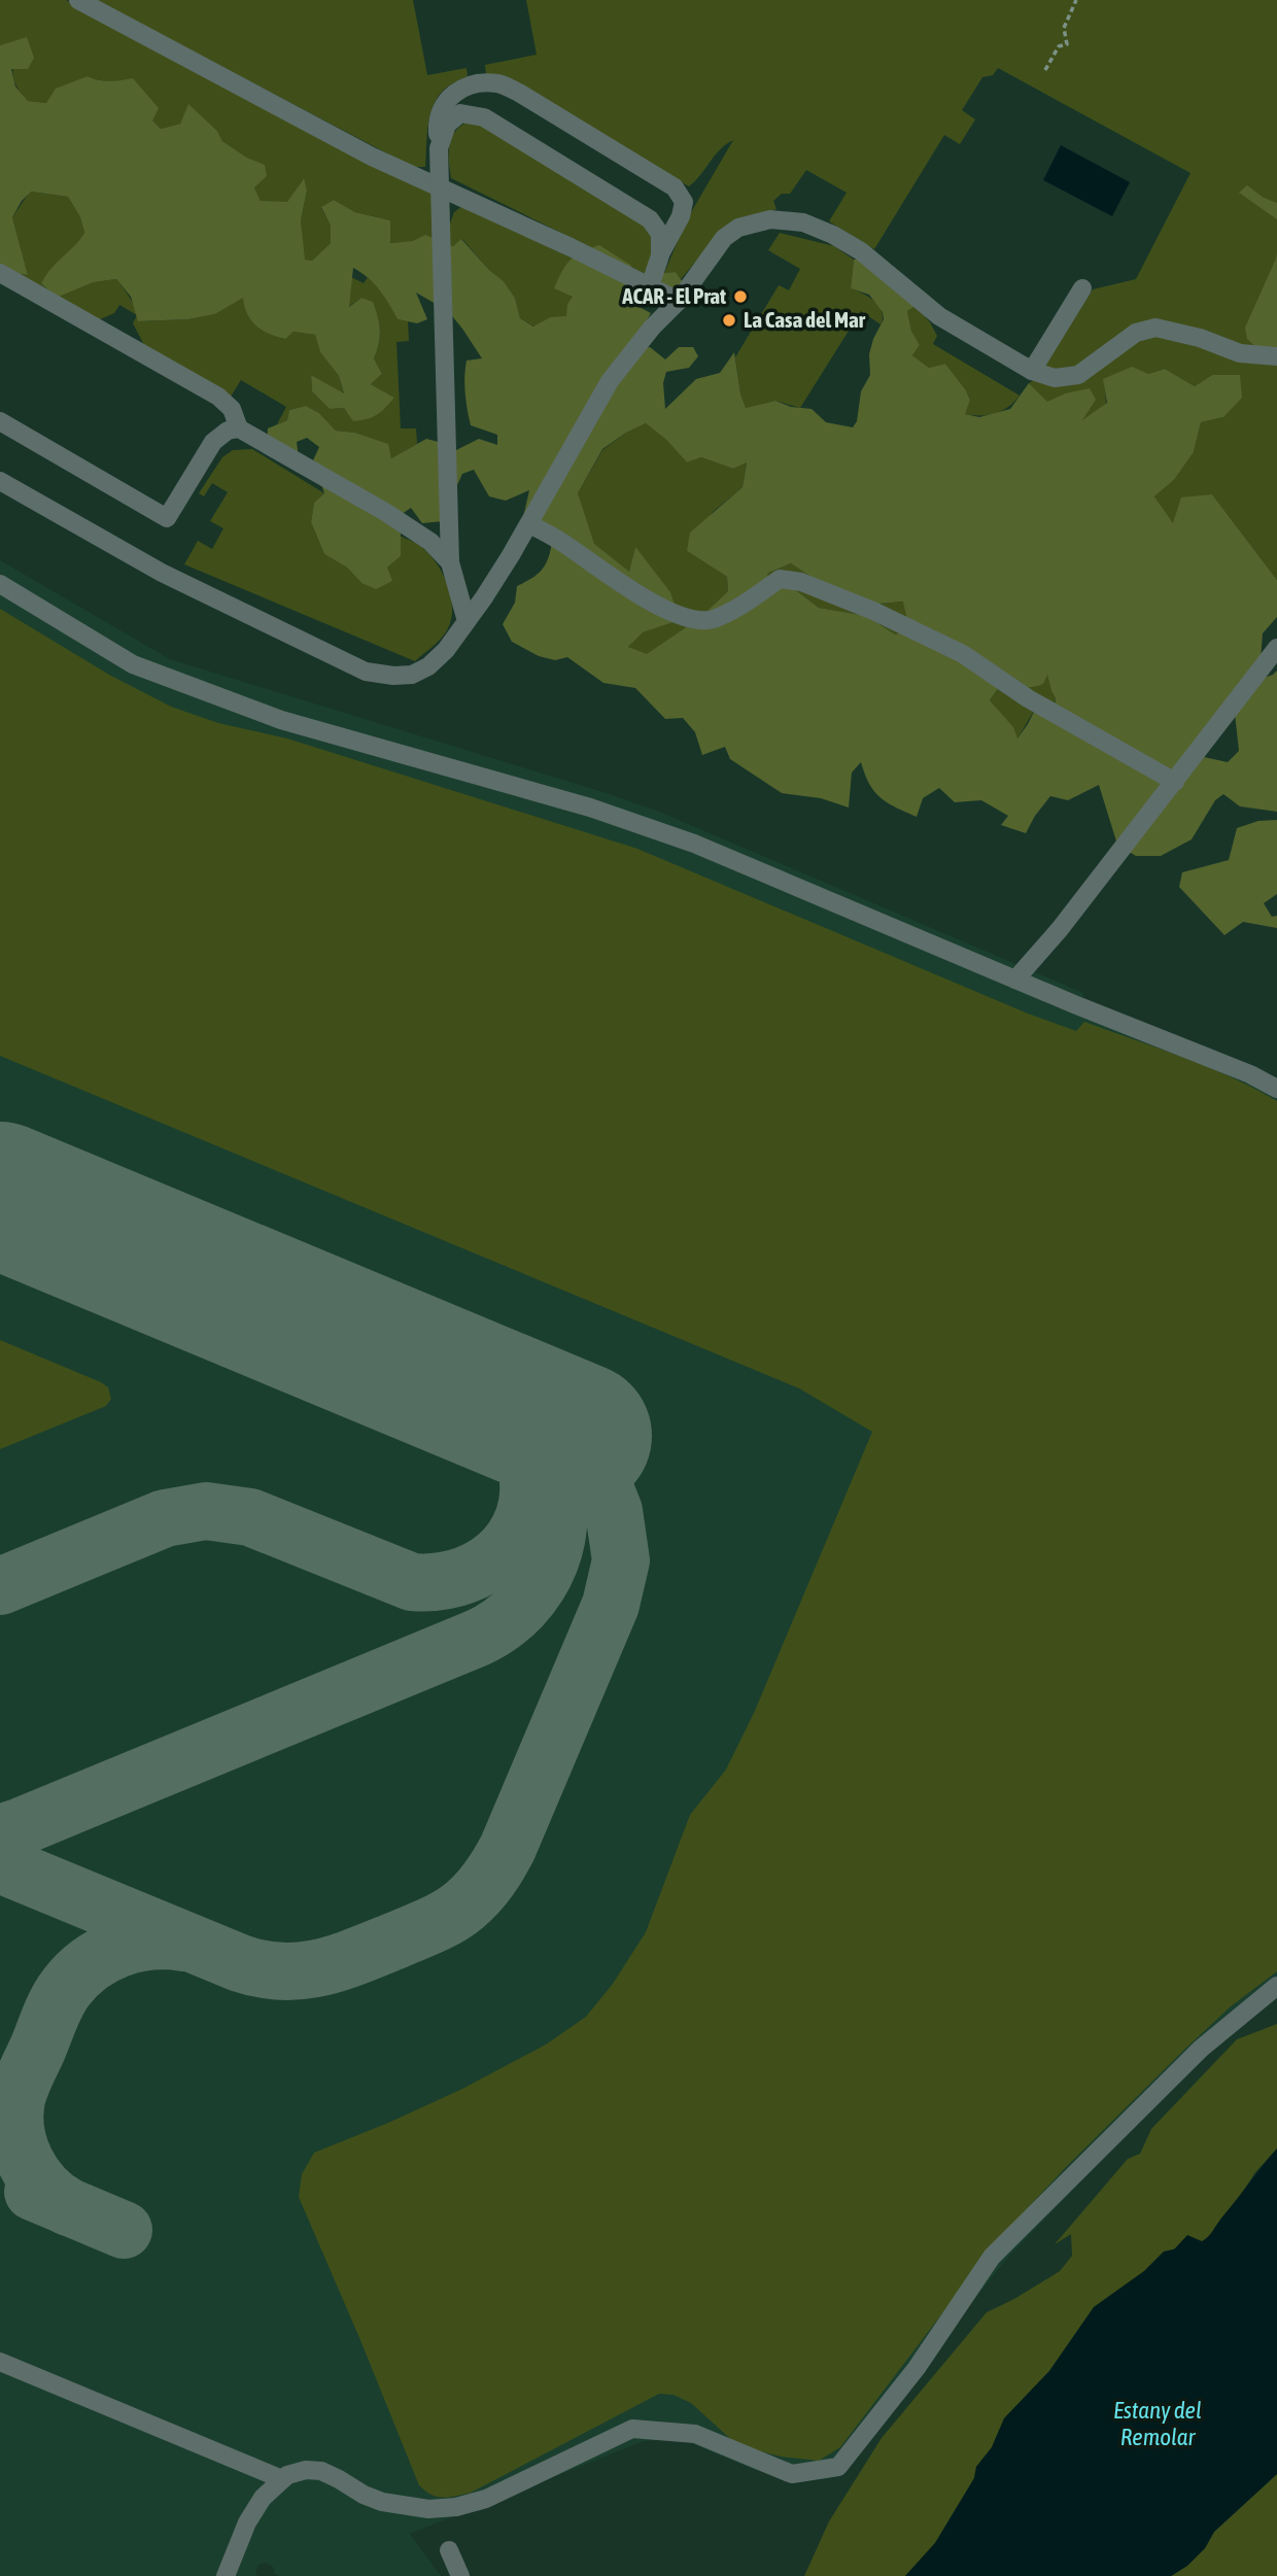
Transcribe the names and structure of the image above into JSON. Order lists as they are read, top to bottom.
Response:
{
  "water": ["Estany del Remolar"],
  "places": ["ACAR - El Prat", "La Casa del Mar"]
}
